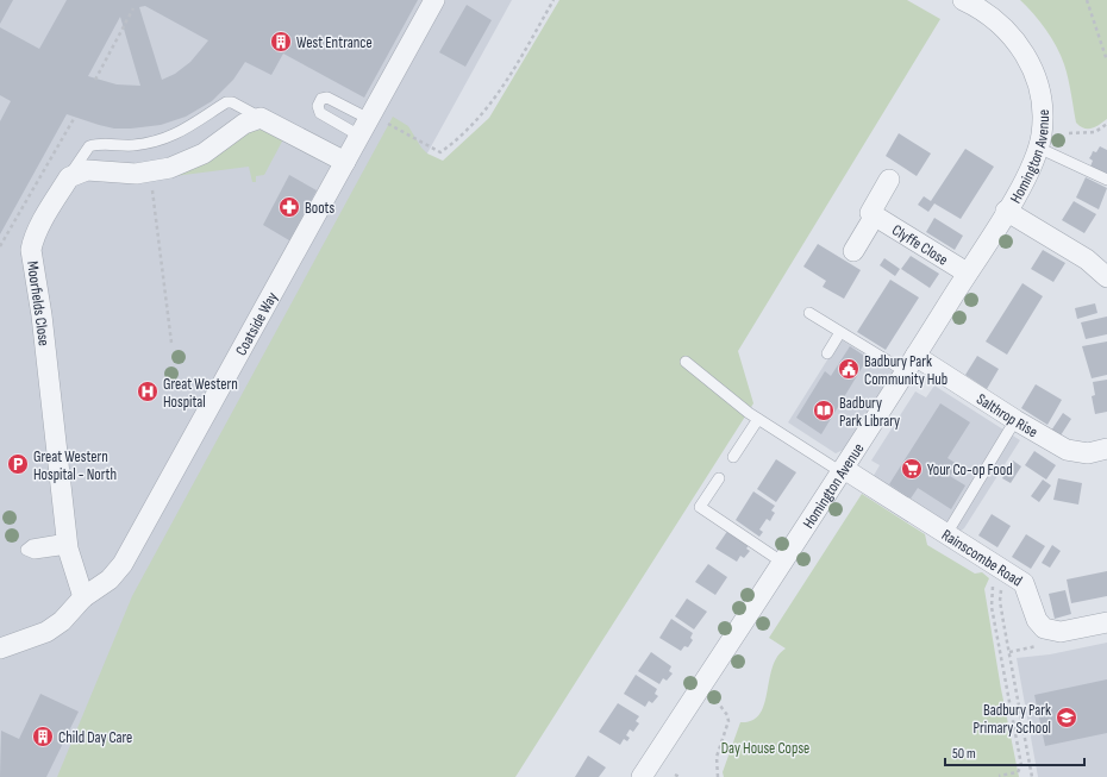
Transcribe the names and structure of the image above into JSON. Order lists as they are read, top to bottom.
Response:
{
  "streets": {
    "street": [
      "Homington Avenue",
      "Clyffe Close",
      "Moorfields Close",
      "Coatside Way",
      "Salthrop Rise",
      "Rainscombe Road"
    ]
  },
  "crossings": [
    ["Homington Avenue", "Clyffe Close"],
    ["Homington Avenue", "Salthrop Rise"],
    ["Homington Avenue", "Rainscombe Road"],
    ["Moorfields Close", "Coatside Way"]
  ],
  "parks": ["Day House Copse"],
  "places": {
    "building": ["West Entrance", "Child Day Care"],
    "pharmacy": ["Boots"],
    "public building": ["Badbury Park Community Hub"],
    "hospital": ["Great Western Hospital"],
    "library": ["Badbury Park Library"],
    "parking": ["Great Western Hospital - North"],
    "supermarket": ["Your Co-op Food"],
    "school or university": ["Badbury Park Primary School"]
  },
  "scale_bar": "50 m"
}
